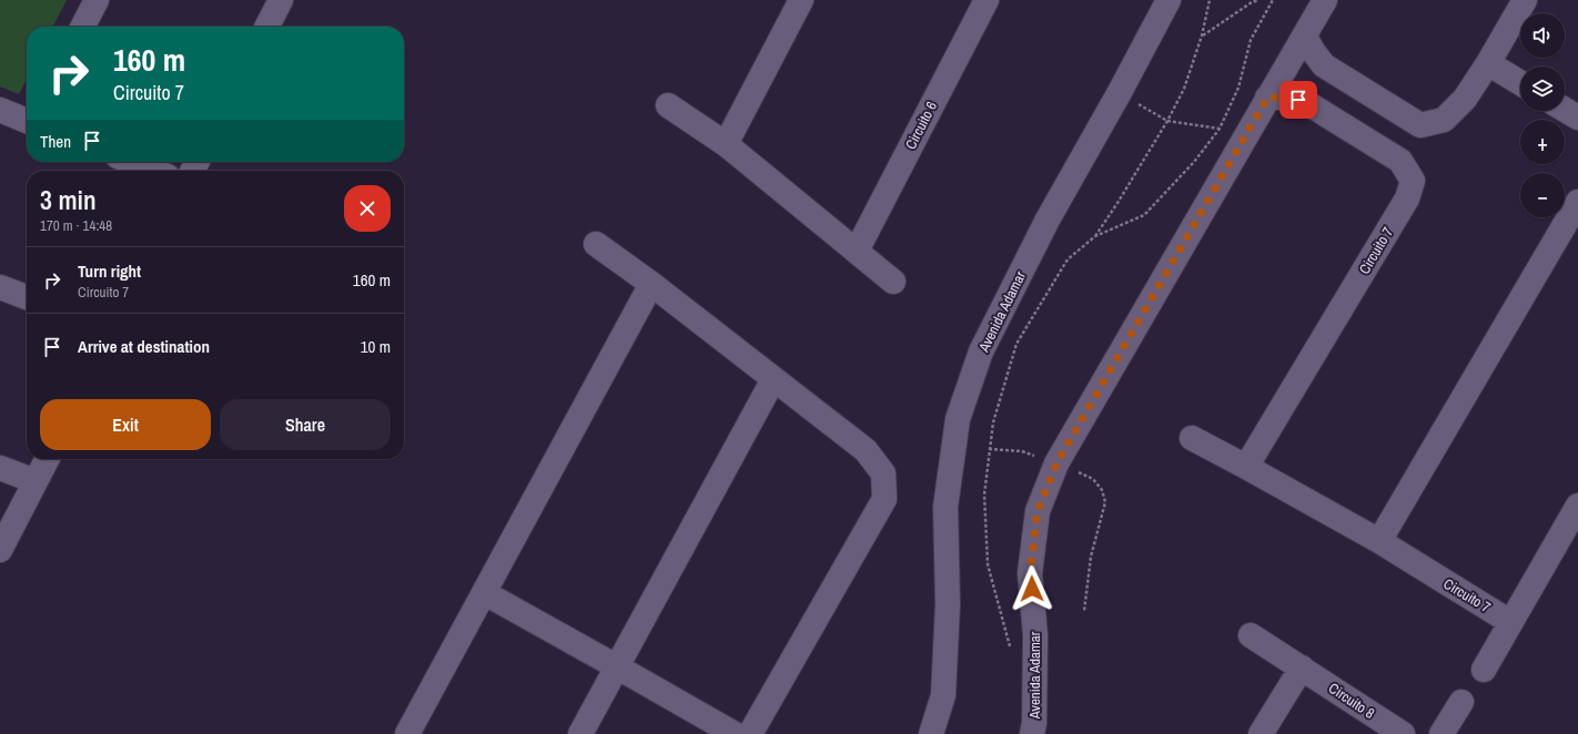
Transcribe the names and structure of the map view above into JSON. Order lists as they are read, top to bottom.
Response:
{
  "streets": {
    "street": [
      "Circuito 6",
      "Circuito 7",
      "Avenida Adamar",
      "Circuito 8"
    ]
  },
  "crossings": [
    ["Circuito 7", "Avenida Adamar"]
  ],
  "page": {
    "map_buttons": ["+", "−"],
    "turn": ["160 m", "Circuito 7"],
    "then": "Then",
    "heading": ["3 min", "170 m · 14:48"],
    "list": [
      {
        "name": "Turn right",
        "note": "Circuito 7",
        "value": "160 m"
      },
      {
        "name": "Arrive at destination",
        "value": "10 m"
      }
    ],
    "buttons": ["Exit", "Share"]
  }
}
